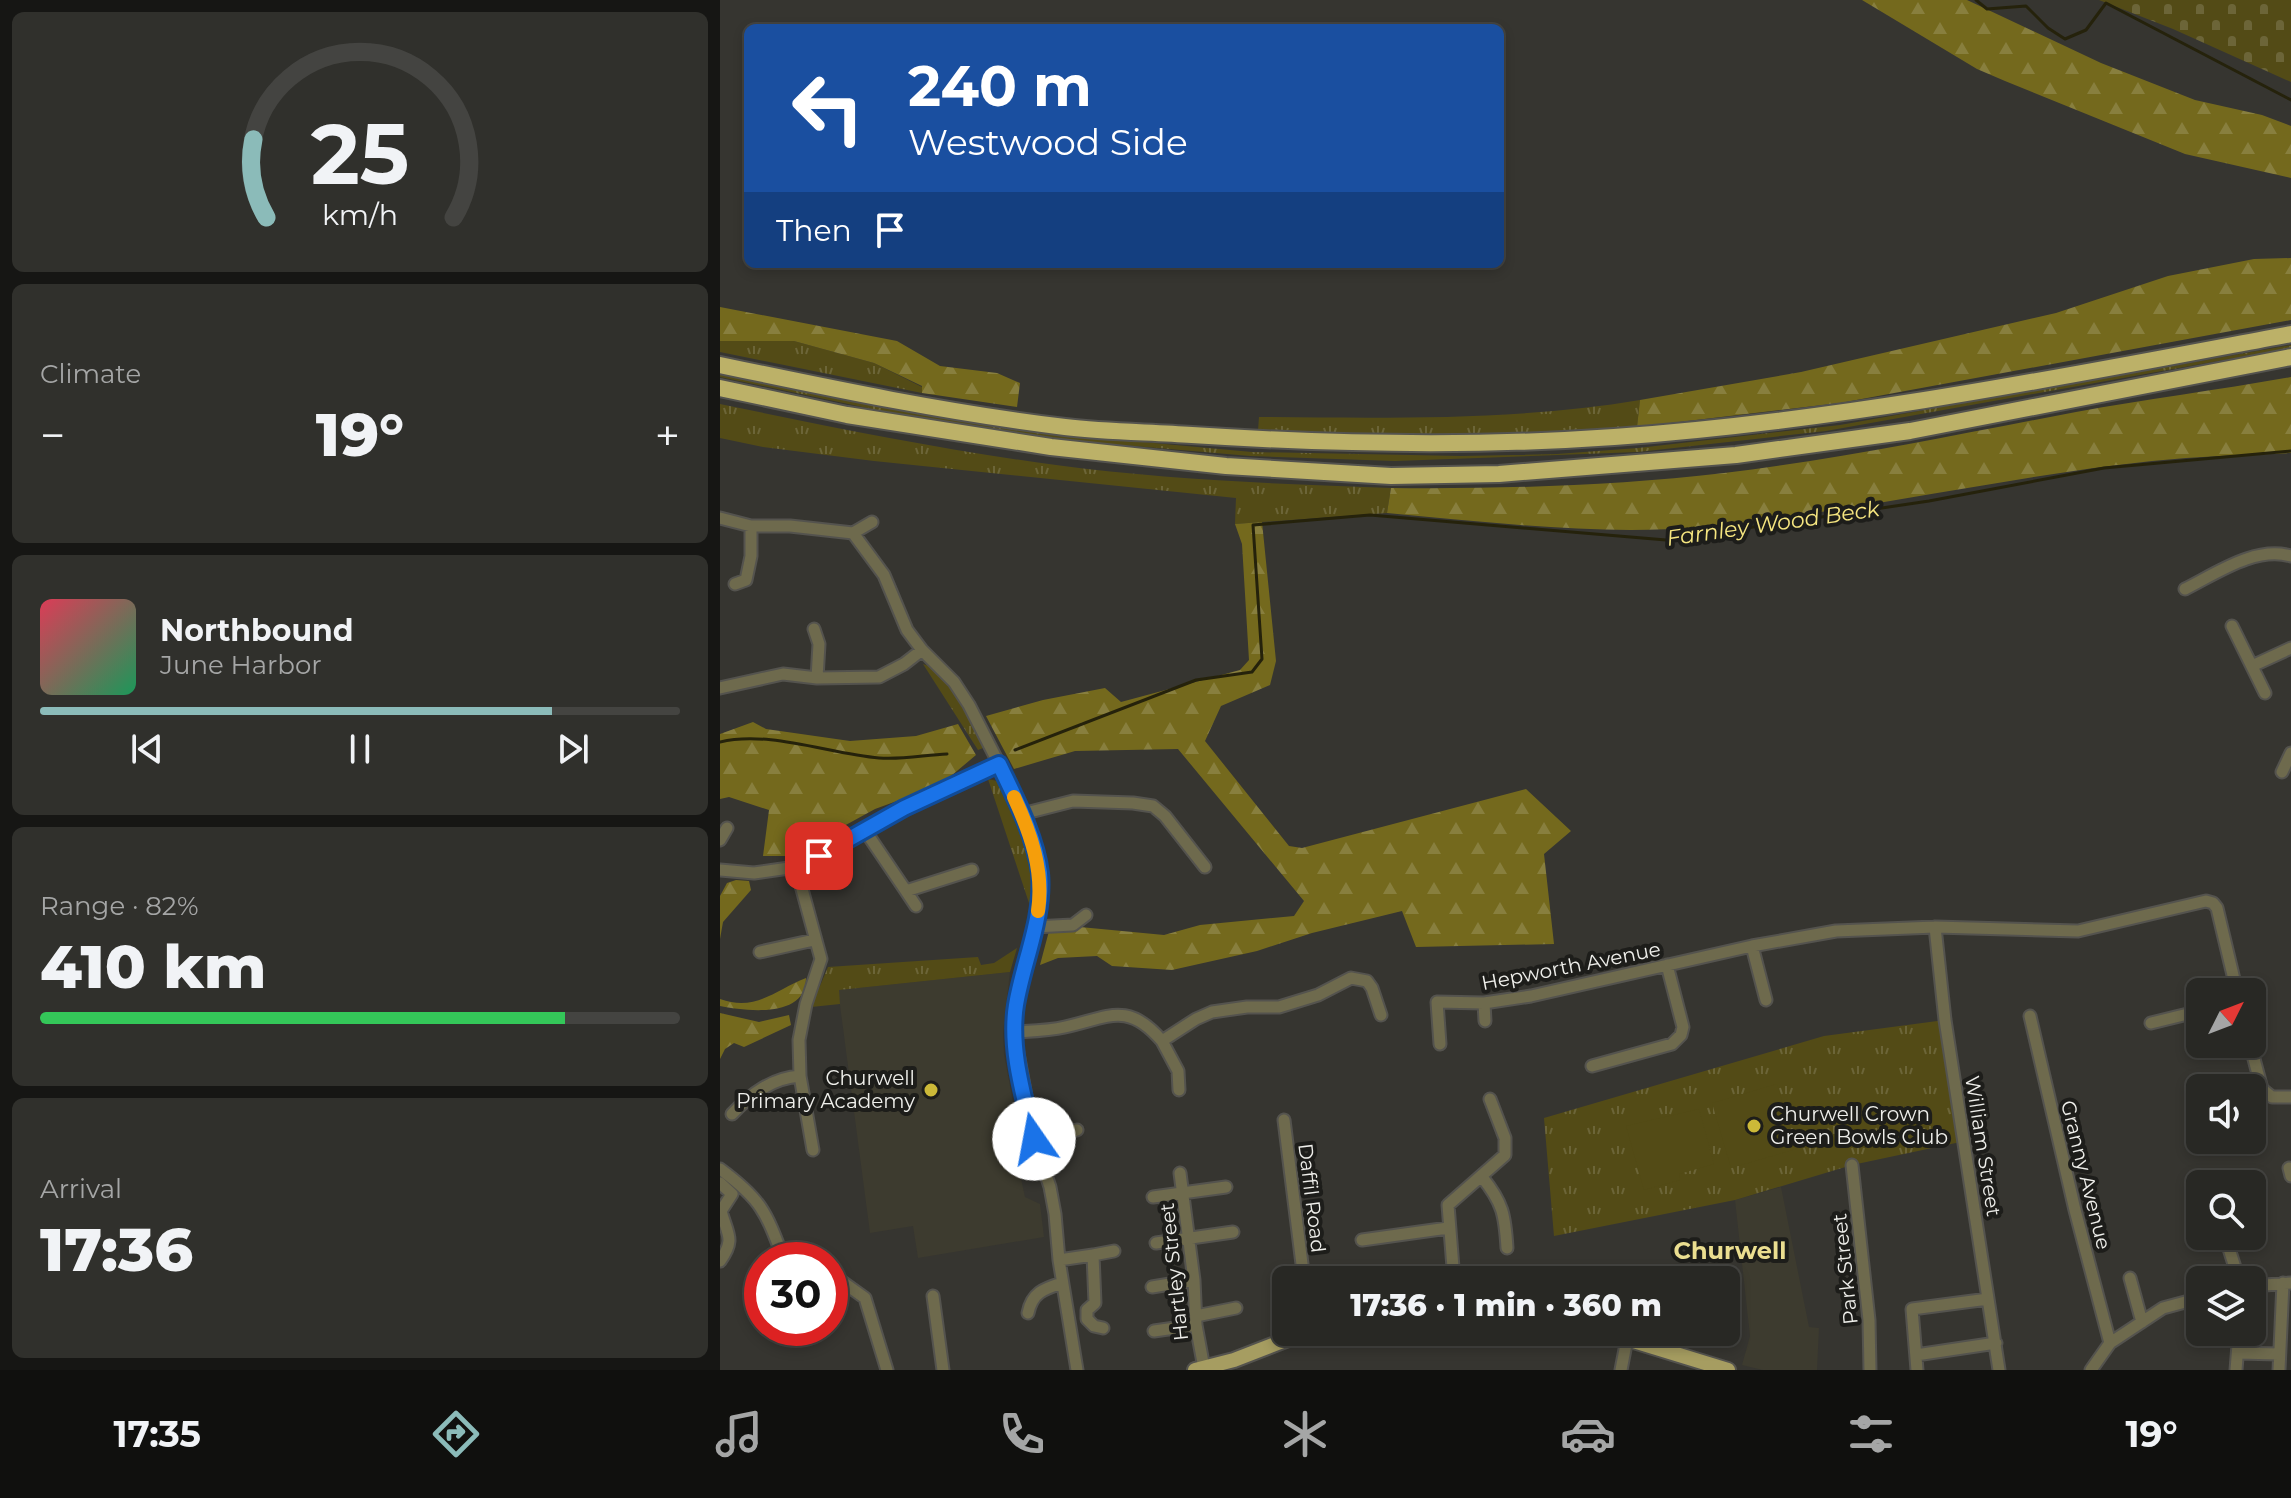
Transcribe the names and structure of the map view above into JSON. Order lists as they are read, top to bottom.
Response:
{
  "streets": {
    "street": [
      "Hepworth Avenue",
      "William Street",
      "Granny Avenue",
      "Daffil Road",
      "Park Street",
      "Hartley Street"
    ]
  },
  "crossings": [
    ["Hepworth Avenue", "William Street"]
  ],
  "districts": ["Churwell"],
  "water": ["Farnley Wood Beck"],
  "places": ["Churwell Primary Academy", "Churwell Crown Green Bowls Club"],
  "north": "top right",
  "page": {
    "turn": ["240 m", "Westwood Side"],
    "then": "Then",
    "tile": [
      "Climate",
      ["Range · 82%", "410 km"],
      ["Arrival", "17:36"]
    ],
    "heat": ["−", "19°", "+"],
    "song": ["Northbound", "June Harbor"],
    "limit": "30",
    "trip": "17:36 · 1 min · 360 m",
    "tabs": ["17:35", "19°"],
    "gauge": ["25", "km/h"]
  }
}
